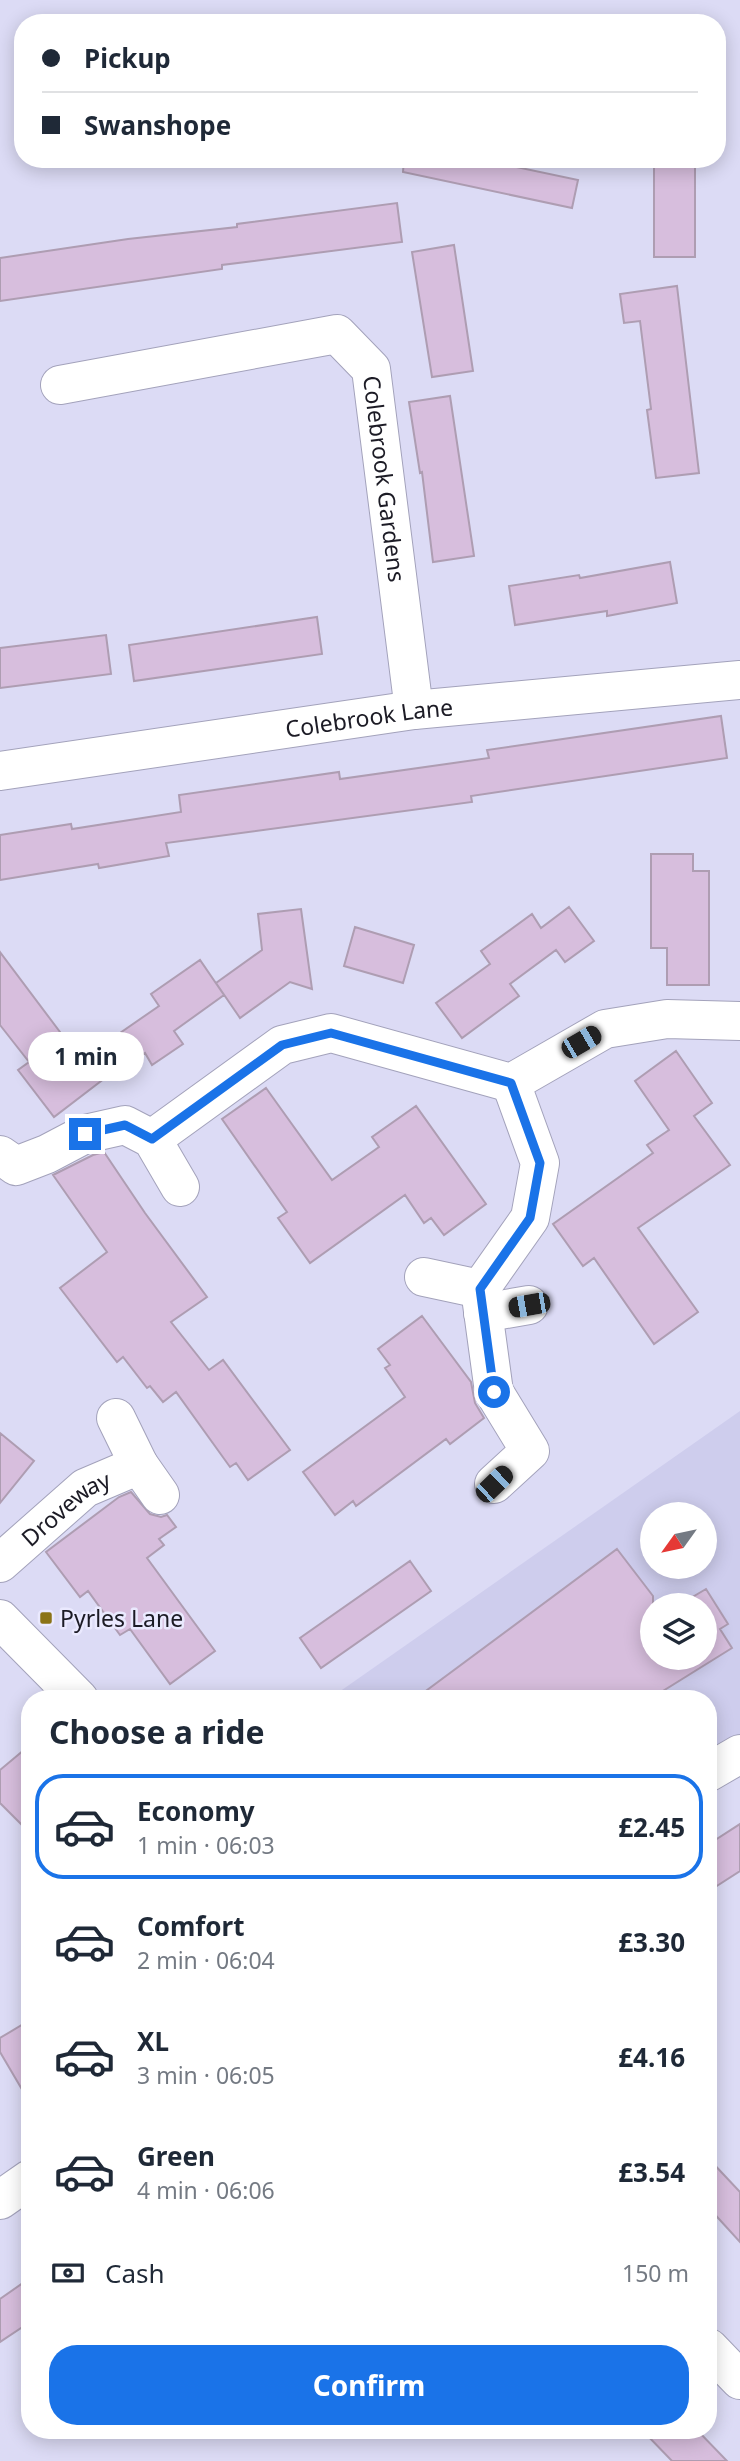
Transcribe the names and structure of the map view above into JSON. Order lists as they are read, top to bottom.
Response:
{
  "streets": {
    "street": ["Colebrook Gardens", "Colebrook Lane", "Droveway"]
  },
  "crossings": [
    ["Colebrook Gardens", "Colebrook Lane"]
  ],
  "places": {
    "transit": ["Pyrles Lane"]
  },
  "north": "bottom left",
  "page": {
    "banner": ["Pickup", "Swanshope"],
    "bubble": "1 min",
    "heading": "Choose a ride",
    "list": [
      {
        "name": "Economy",
        "note": "1 min · 06:03",
        "value": "£2.45"
      },
      {
        "name": "Comfort",
        "note": "2 min · 06:04",
        "value": "£3.30"
      },
      {
        "name": "XL",
        "note": "3 min · 06:05",
        "value": "£4.16"
      },
      {
        "name": "Green",
        "note": "4 min · 06:06",
        "value": "£3.54"
      }
    ],
    "pay": ["Cash", "150 m"],
    "buttons": "Confirm"
  }
}
